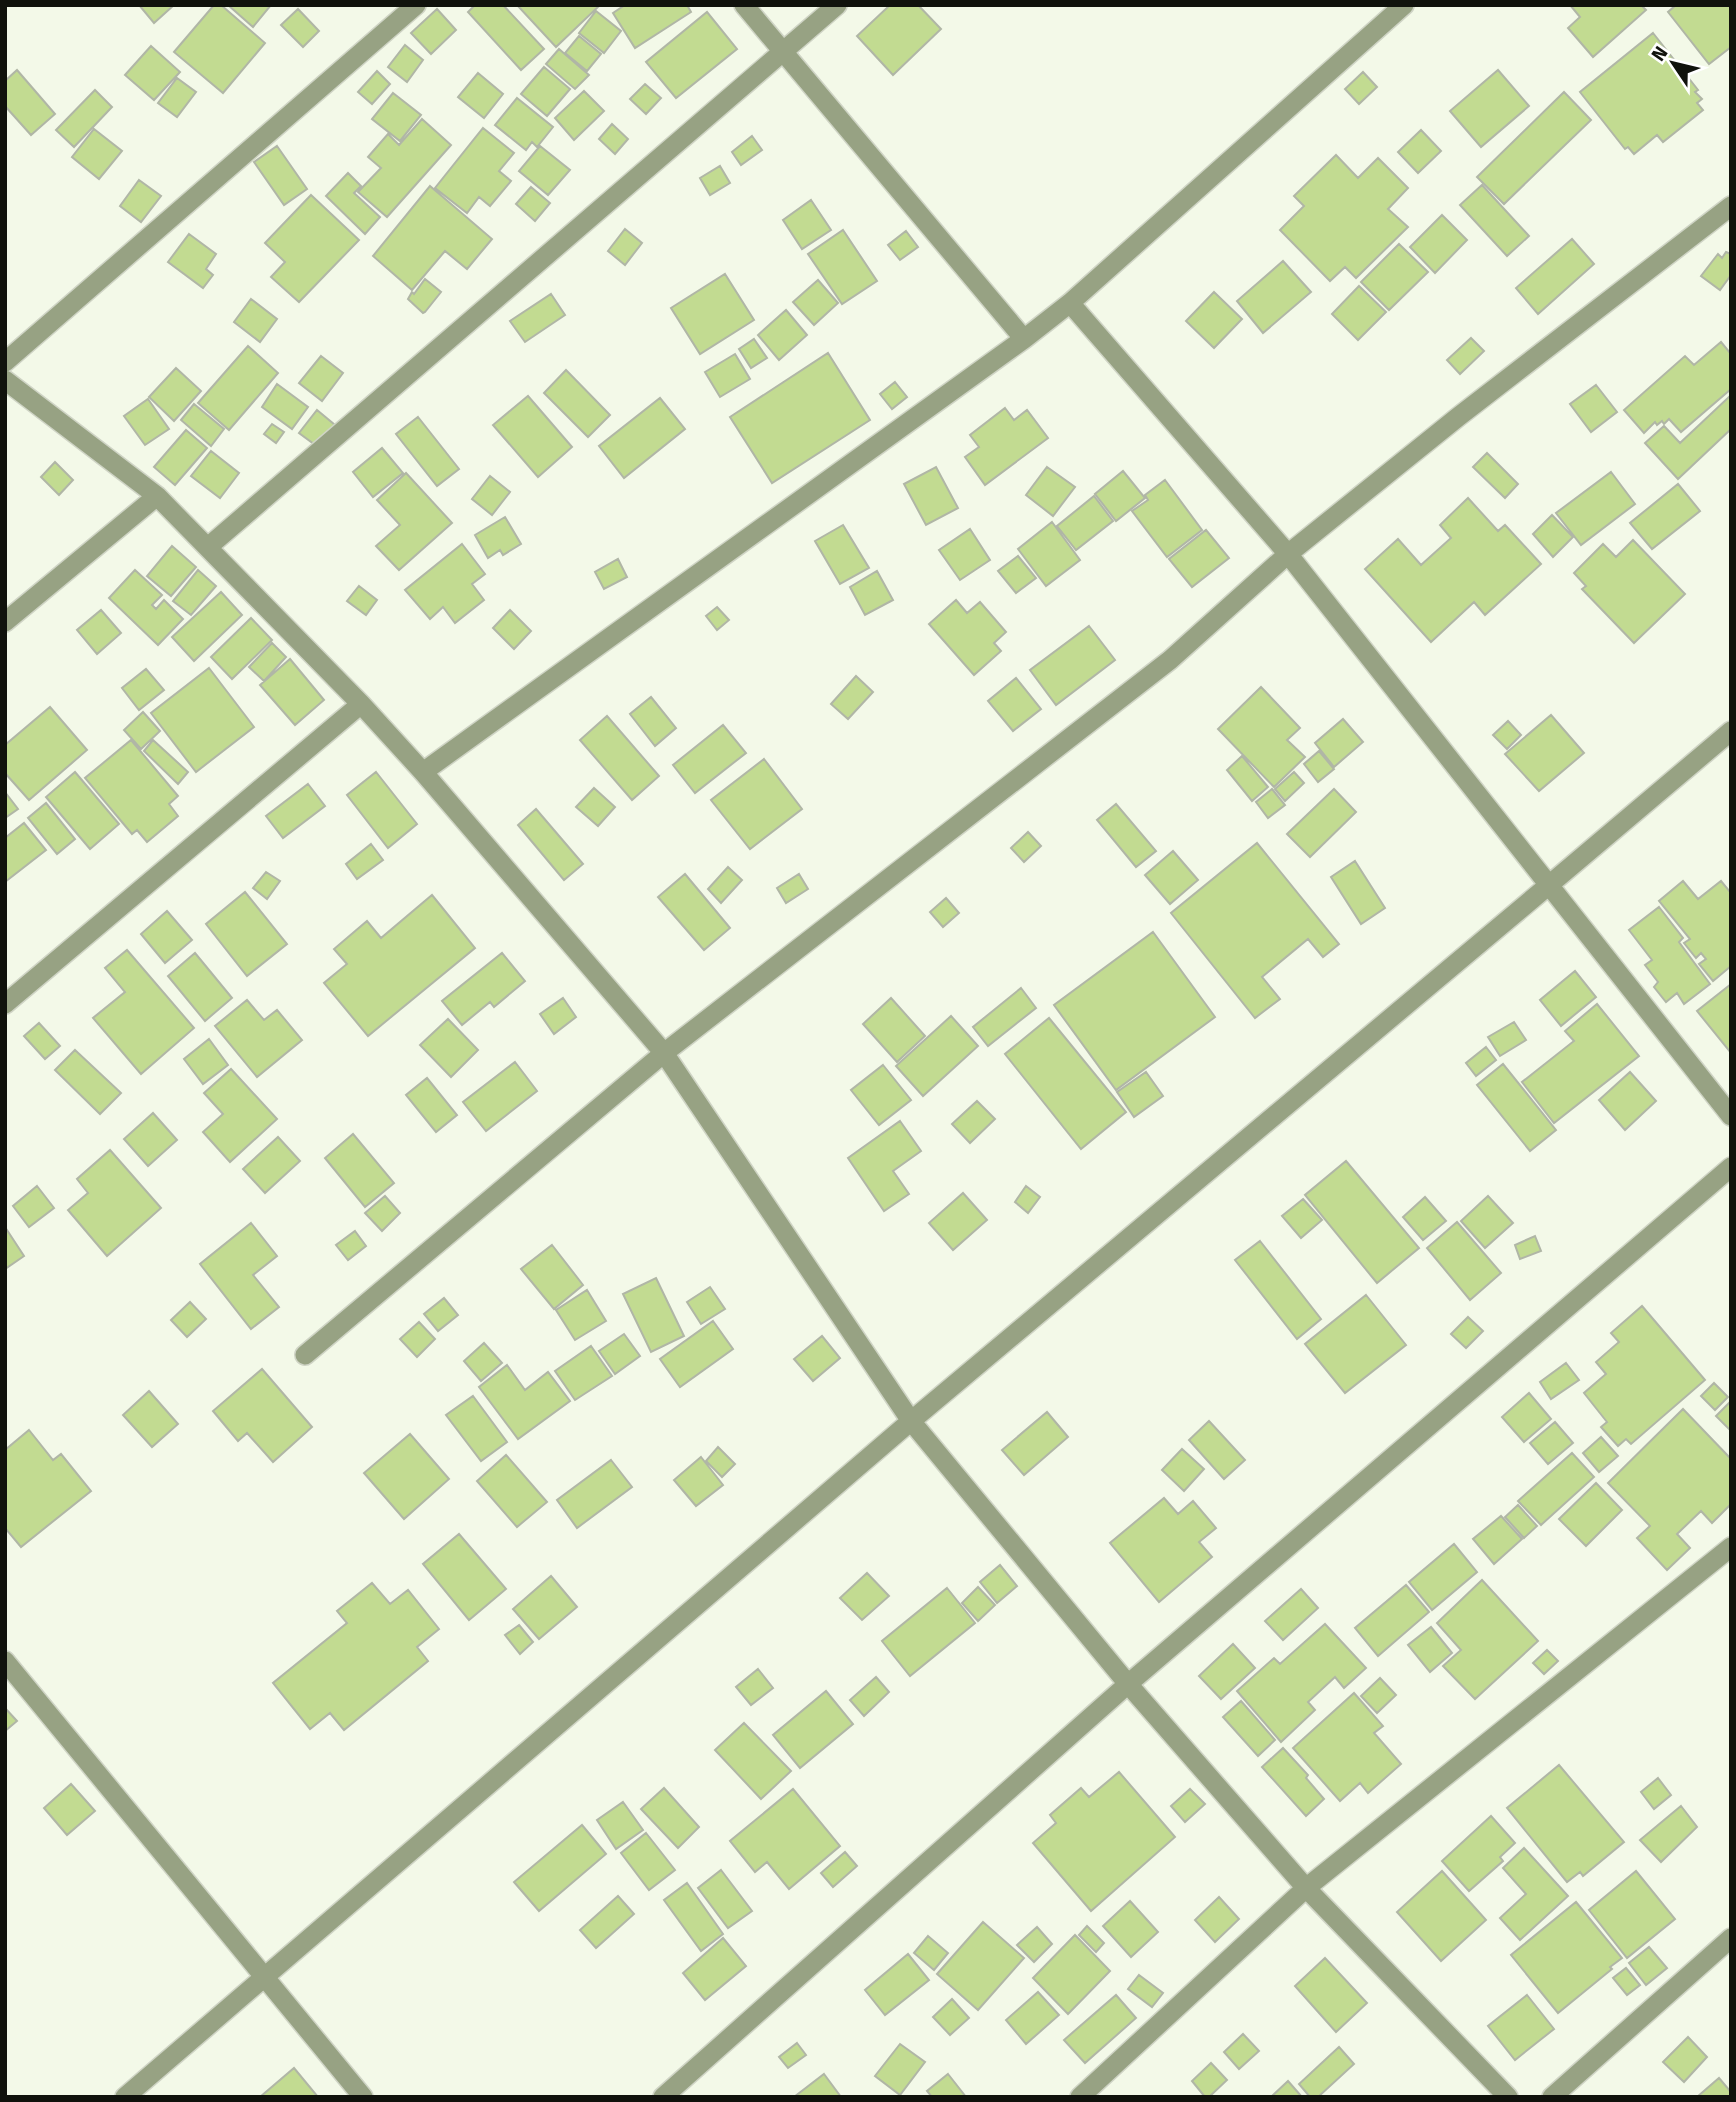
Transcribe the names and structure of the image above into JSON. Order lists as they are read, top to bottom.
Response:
{
  "north": "top left"
}
